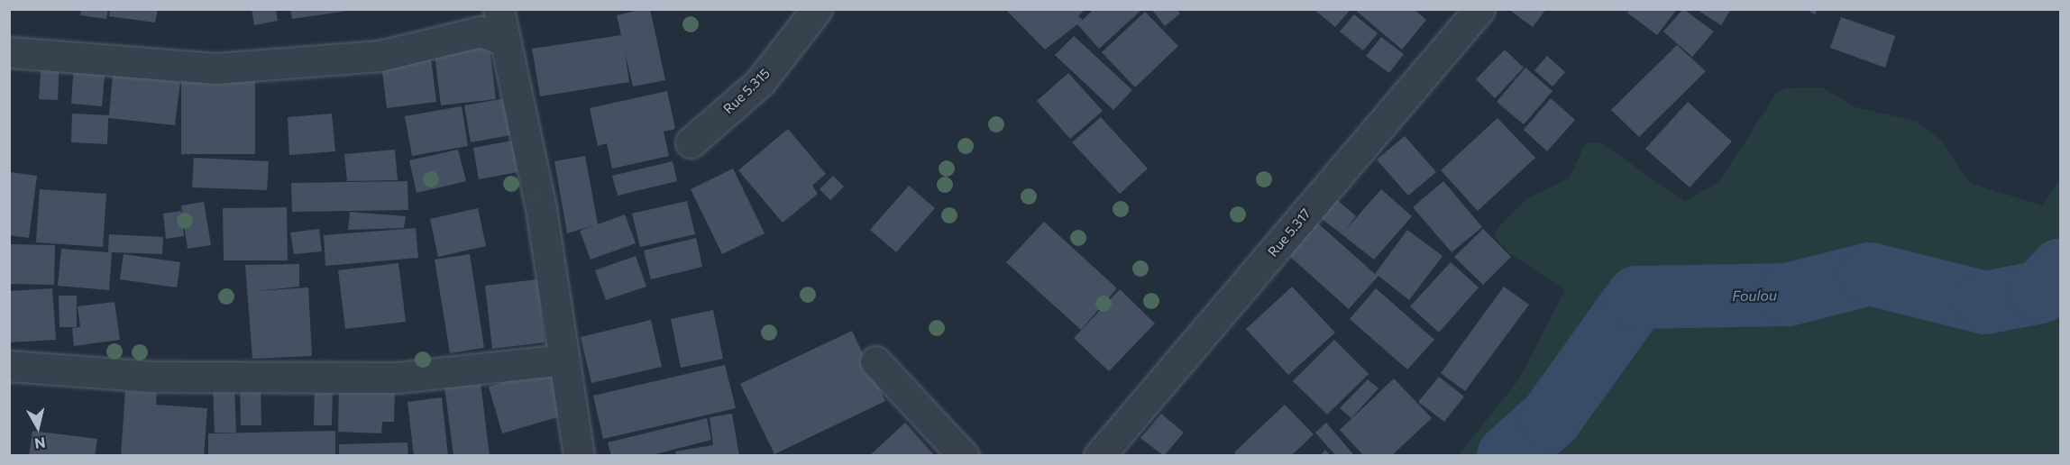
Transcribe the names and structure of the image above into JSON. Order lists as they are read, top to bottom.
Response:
{
  "streets": {
    "street": ["Rue 5.315", "Rue 5.317"]
  },
  "water": ["Foulou"],
  "north": "bottom"
}
